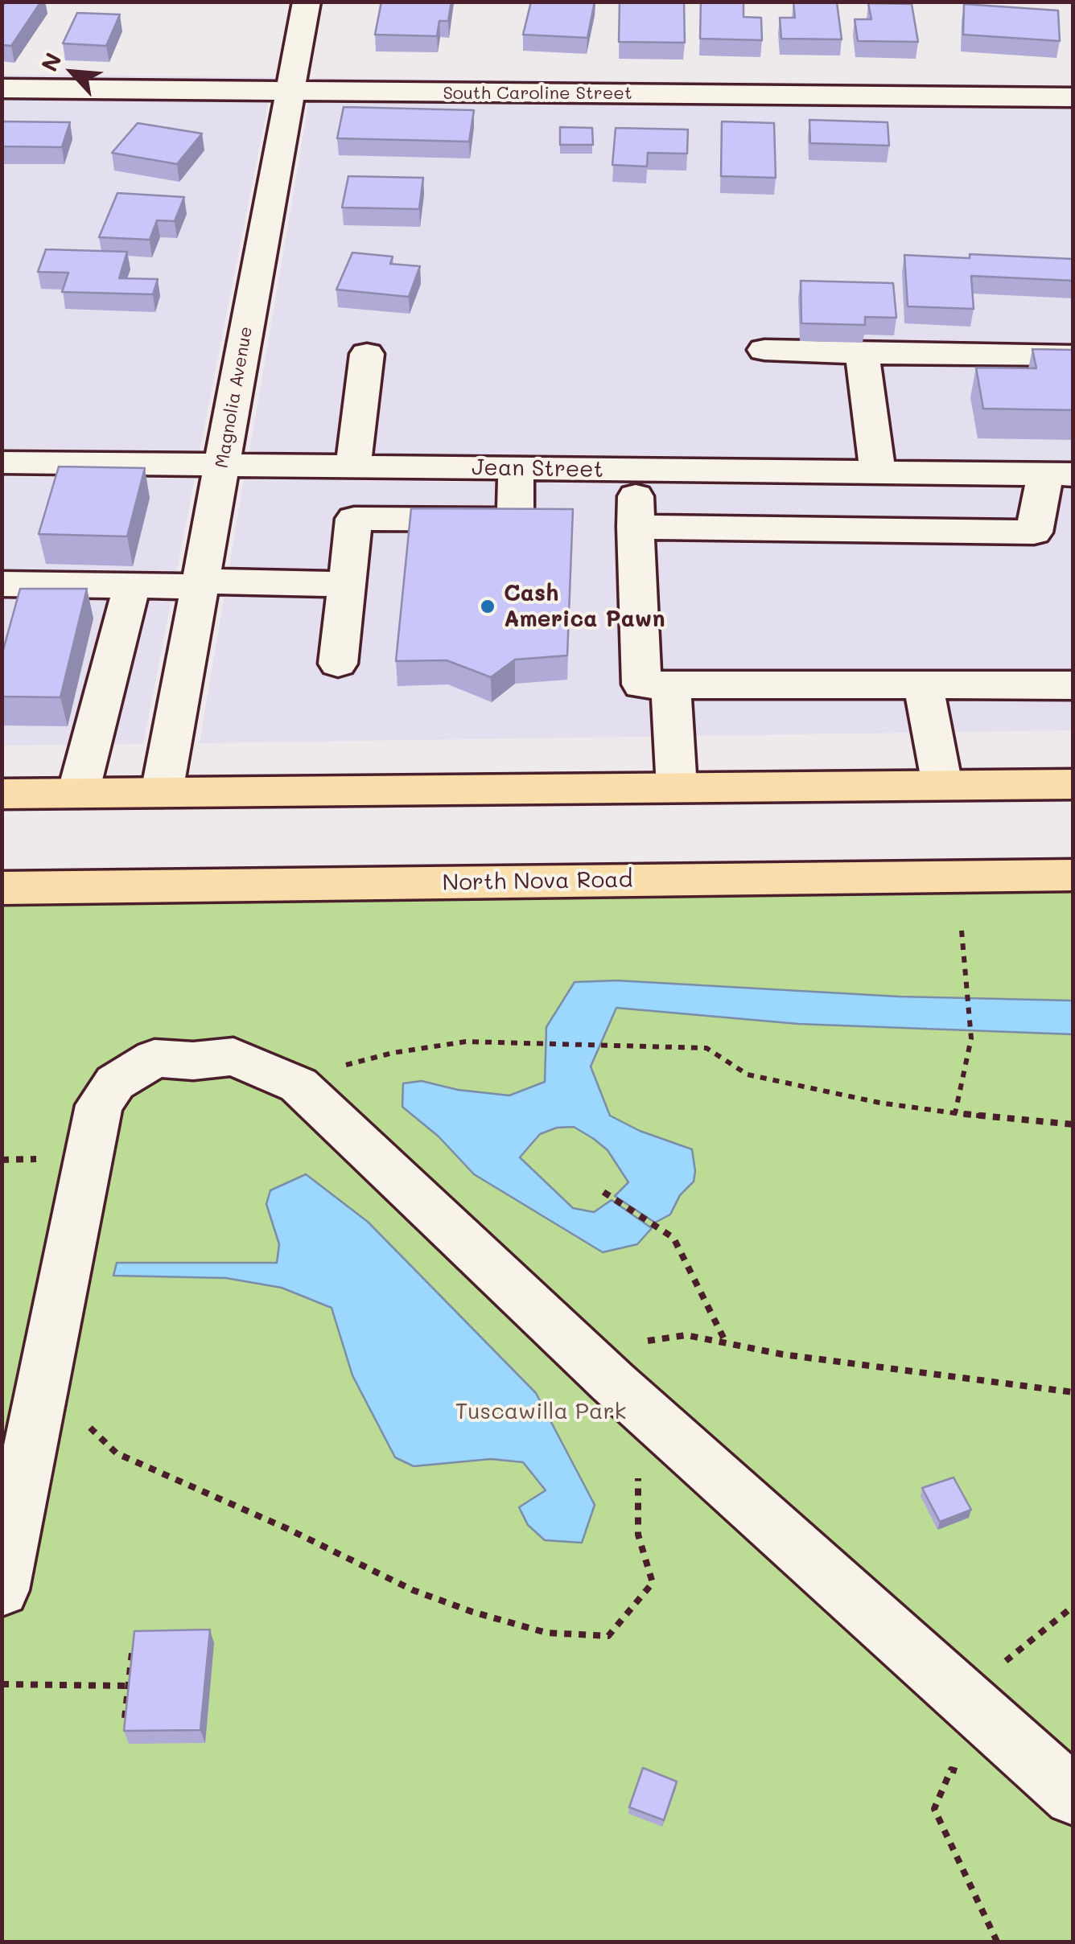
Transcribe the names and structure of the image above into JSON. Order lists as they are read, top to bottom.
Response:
{
  "streets": {
    "main road": ["North Nova Road"],
    "street": ["South Caroline Street", "Magnolia Avenue", "Jean Street"]
  },
  "crossings": [
    ["South Caroline Street", "Magnolia Avenue"],
    ["Magnolia Avenue", "Jean Street"]
  ],
  "parks": ["Tuscawilla Park"],
  "places": ["Cash America Pawn"],
  "north": "top left"
}
